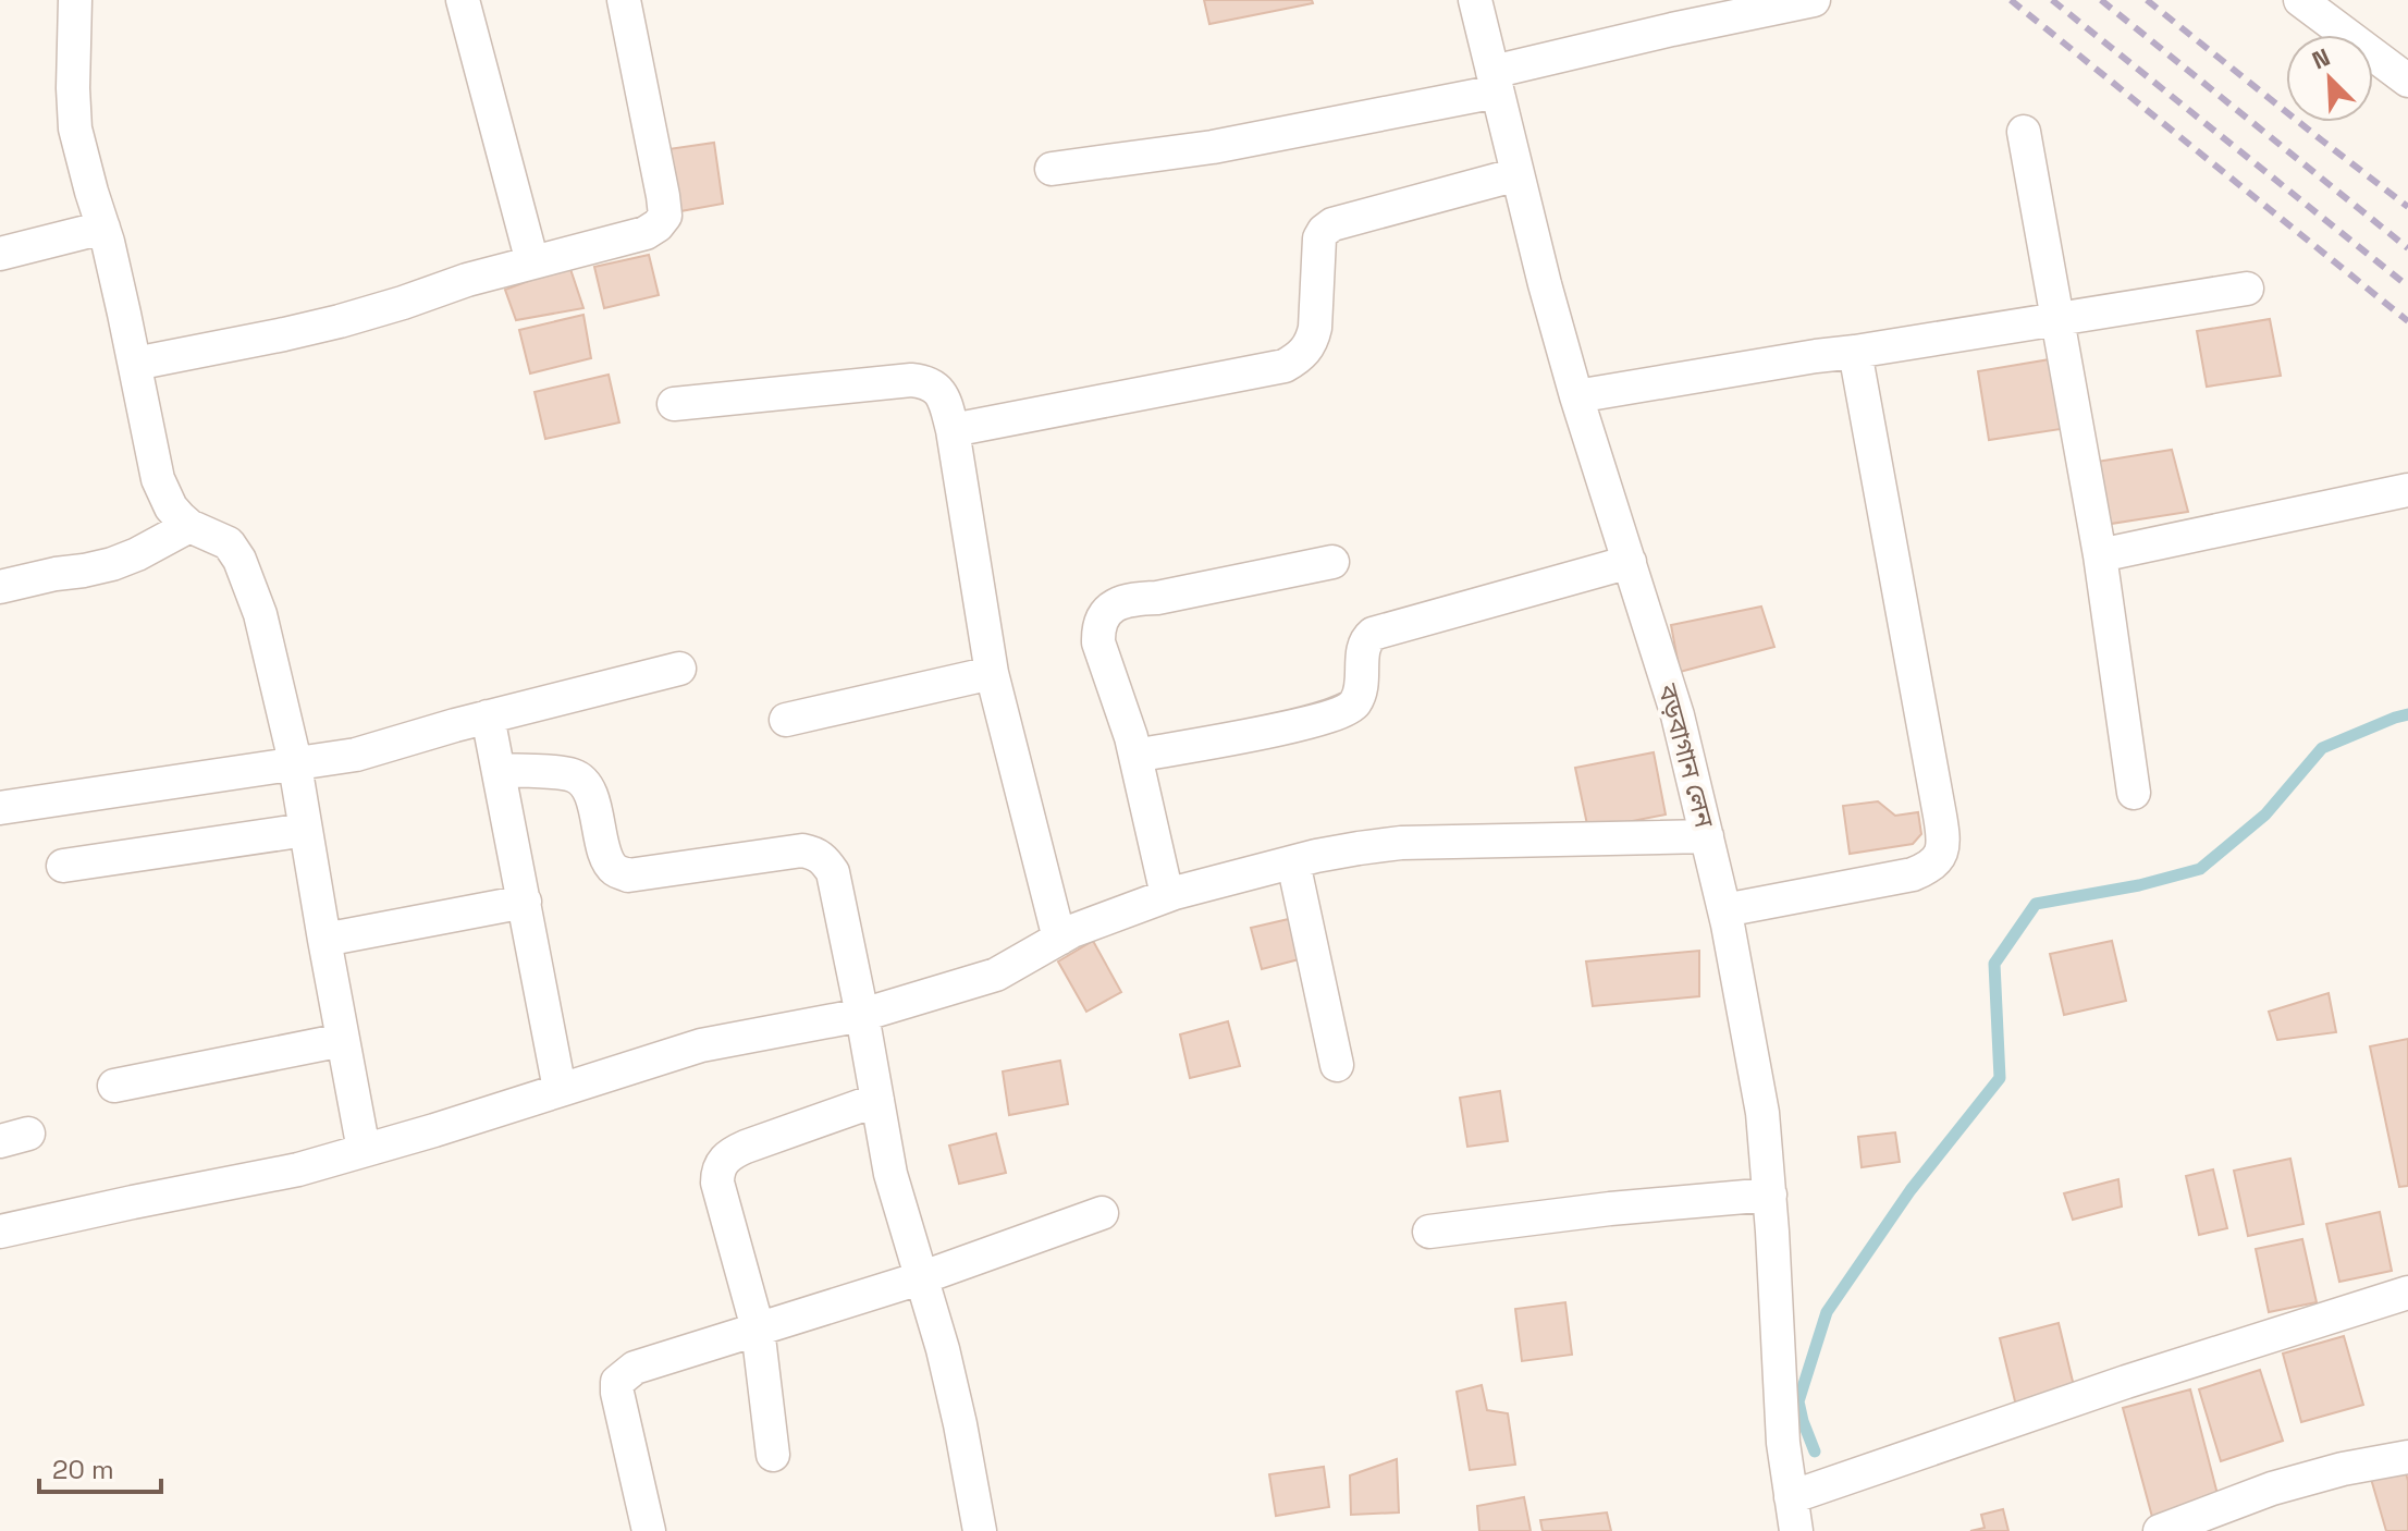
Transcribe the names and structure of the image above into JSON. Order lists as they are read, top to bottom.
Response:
{
  "streets": {
    "street": ["বড়বাগান লেন"]
  },
  "scale_bar": "20 m",
  "north": "top left"
}
